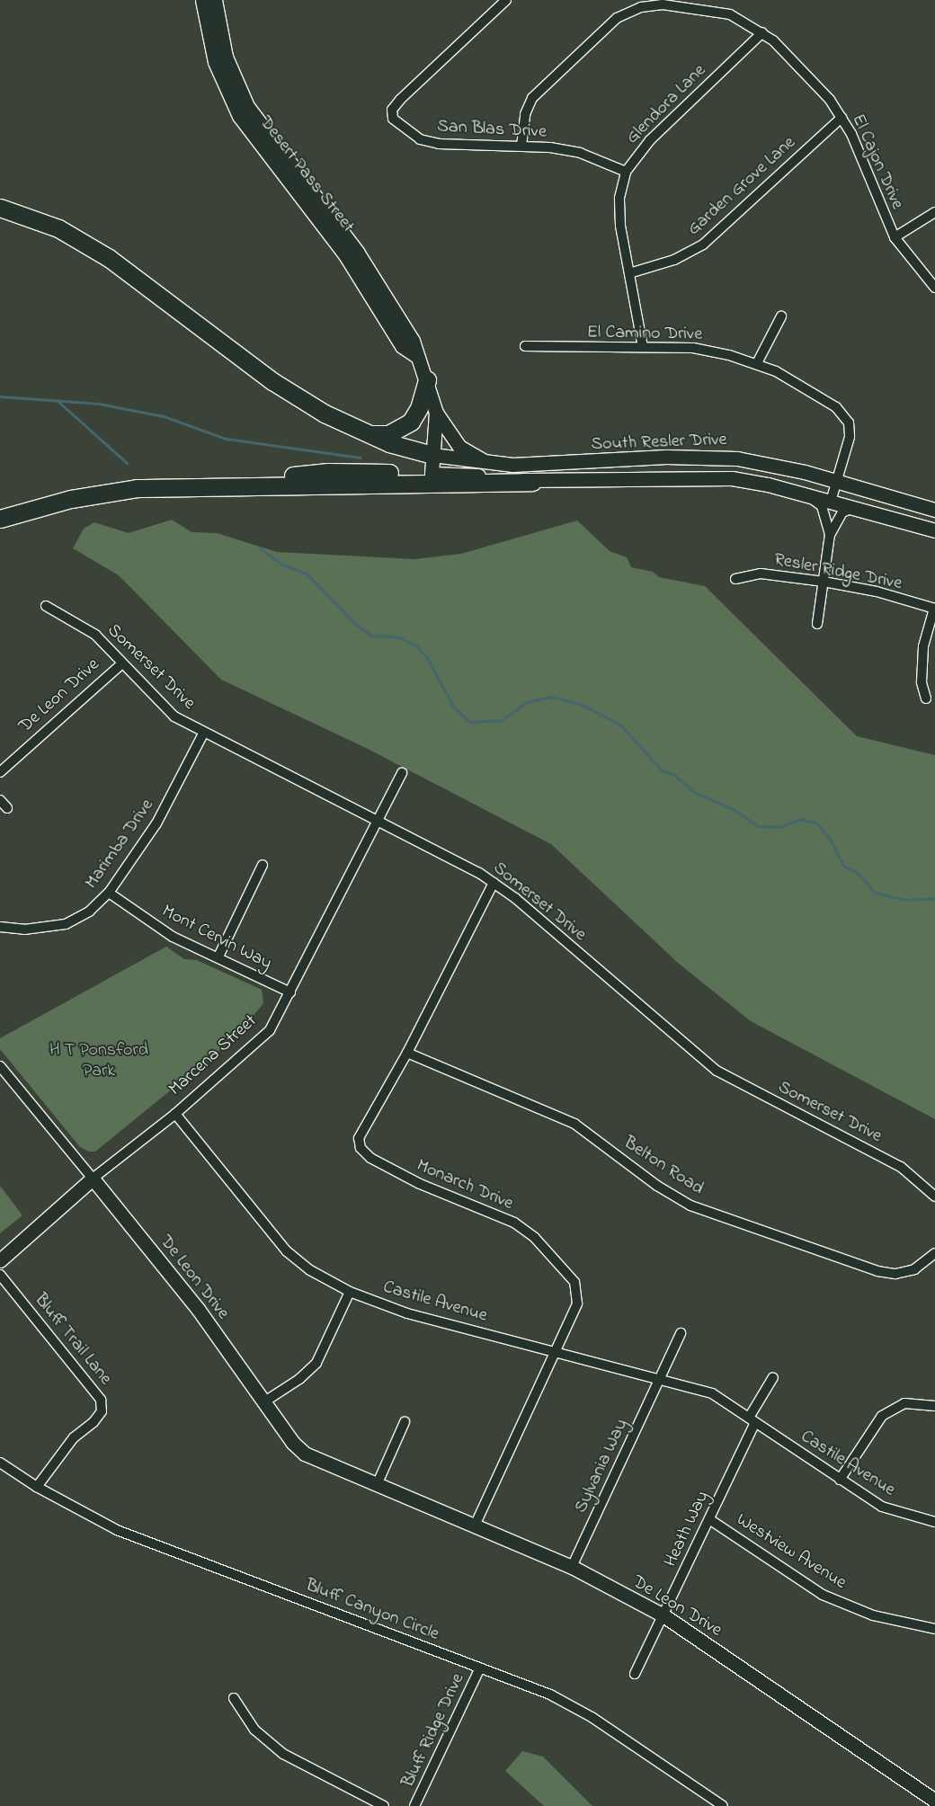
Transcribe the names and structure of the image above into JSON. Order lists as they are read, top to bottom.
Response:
{
  "streets": {
    "street": [
      "Glendora Lane",
      "San Blas Drive",
      "El Cajon Drive",
      "Desert Pass Street",
      "Garden Grove Lane",
      "El Camino Drive",
      "South Resler Drive",
      "Resler Ridge Drive",
      "Somerset Drive",
      "De Leon Drive",
      "Marimba Drive",
      "Mont Cervin Way",
      "Marcena Street",
      "Belton Road",
      "Monarch Drive",
      "Castile Avenue",
      "Bluff Trail Lane",
      "Sylvania Way",
      "Heath Way",
      "Westview Avenue",
      "Bluff Canyon Circle",
      "Bluff Ridge Drive"
    ]
  },
  "crossings": [
    ["Glendora Lane", "San Blas Drive"],
    ["Glendora Lane", "El Cajon Drive"],
    ["Glendora Lane", "Garden Grove Lane"],
    ["Glendora Lane", "El Camino Drive"],
    ["San Blas Drive", "El Cajon Drive"],
    ["El Cajon Drive", "Garden Grove Lane"],
    ["Desert Pass Street", "South Resler Drive"],
    ["El Camino Drive", "South Resler Drive"],
    ["Somerset Drive", "De Leon Drive"],
    ["Somerset Drive", "Marimba Drive"],
    ["Somerset Drive", "Marcena Street"],
    ["Somerset Drive", "Monarch Drive"],
    ["De Leon Drive", "Marcena Street"],
    ["De Leon Drive", "Monarch Drive"],
    ["De Leon Drive", "Sylvania Way"],
    ["De Leon Drive", "Heath Way"],
    ["Marimba Drive", "Mont Cervin Way"],
    ["Mont Cervin Way", "Marcena Street"],
    ["Marcena Street", "Castile Avenue"],
    ["Belton Road", "Monarch Drive"],
    ["Monarch Drive", "Castile Avenue"],
    ["Castile Avenue", "Sylvania Way"],
    ["Castile Avenue", "Heath Way"],
    ["Bluff Trail Lane", "Bluff Canyon Circle"],
    ["Heath Way", "Westview Avenue"],
    ["Bluff Canyon Circle", "Bluff Ridge Drive"]
  ],
  "parks": ["H T Ponsford Park"]
}
